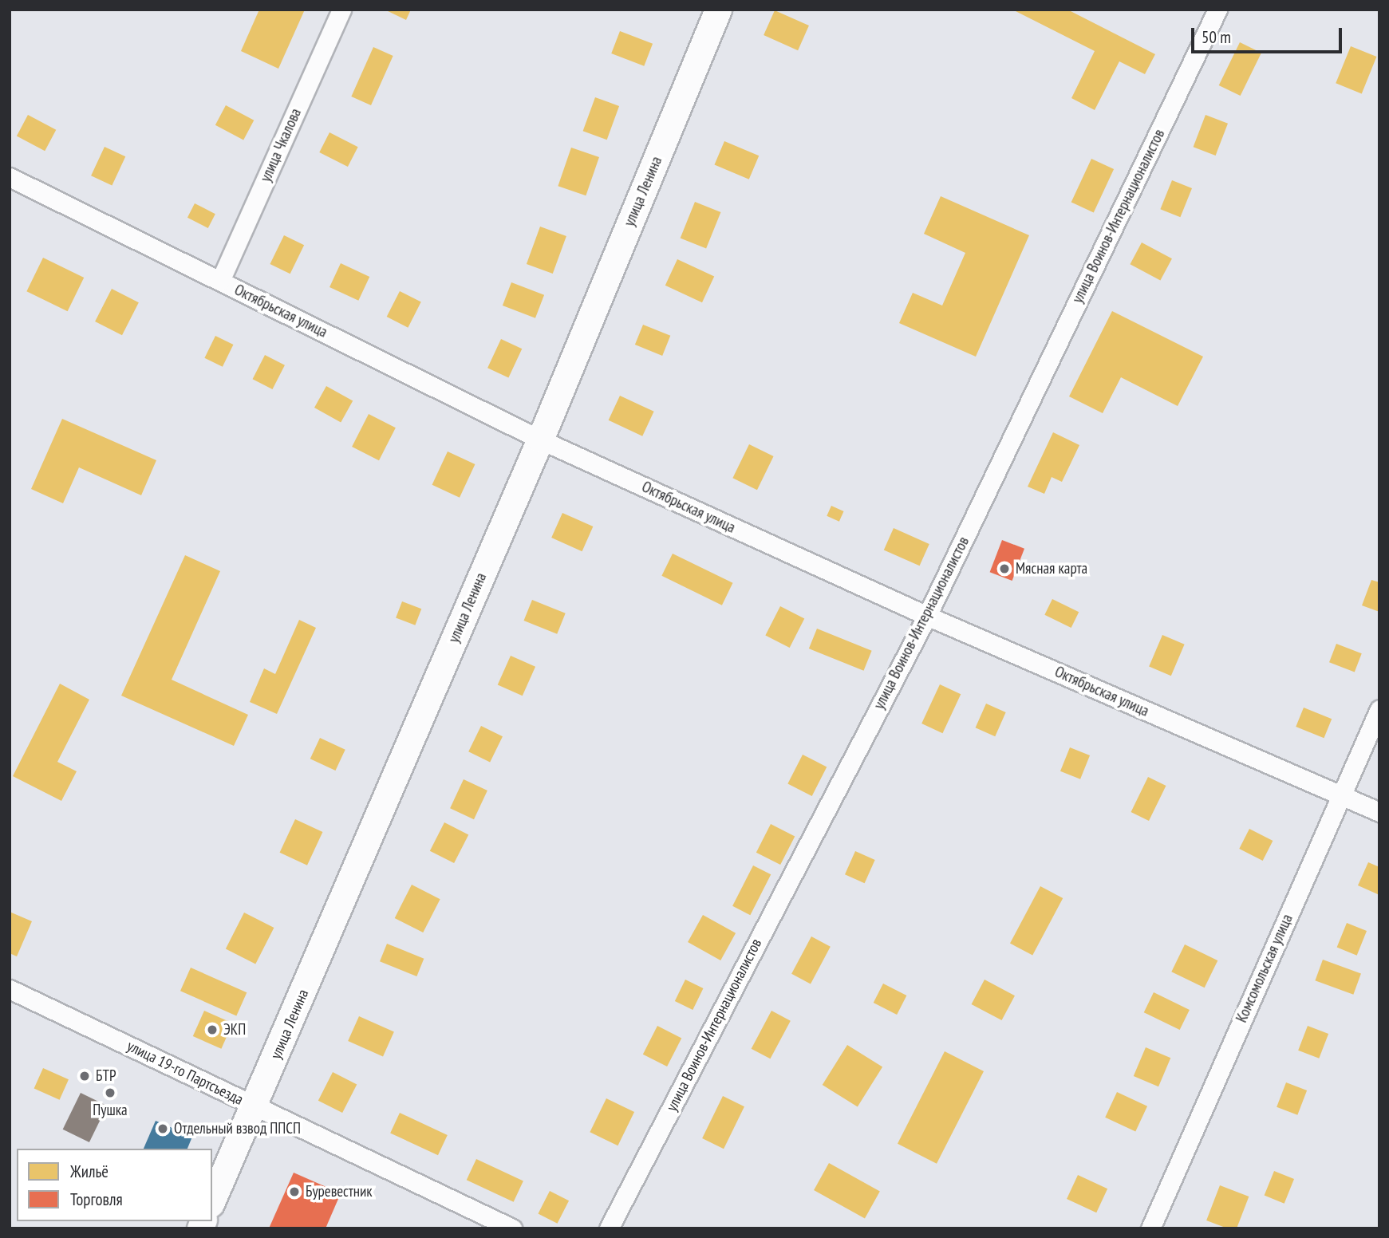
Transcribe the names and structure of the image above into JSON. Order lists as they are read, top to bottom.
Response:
{
  "streets": {
    "main road": ["улица Ленина"],
    "street": [
      "улица Чкалова",
      "улица Воинов-Интернационалистов",
      "Октябрьская улица",
      "Комсомольская улица",
      "улица 19-го Партсъезда"
    ]
  },
  "crossings": [
    ["улица Чкалова", "Октябрьская улица"],
    ["улица Ленина", "Октябрьская улица"],
    ["улица Ленина", "улица 19-го Партсъезда"],
    ["улица Воинов-Интернационалистов", "Октябрьская улица"],
    ["Октябрьская улица", "Комсомольская улица"]
  ],
  "places": [
    "Мясная карта",
    "ЭКП",
    "БТР",
    "Пушка",
    "Отдельный взвод ППСП",
    "Буревестник"
  ],
  "legend": ["Жильё", "Торговля"],
  "scale_bar": "50 m"
}
